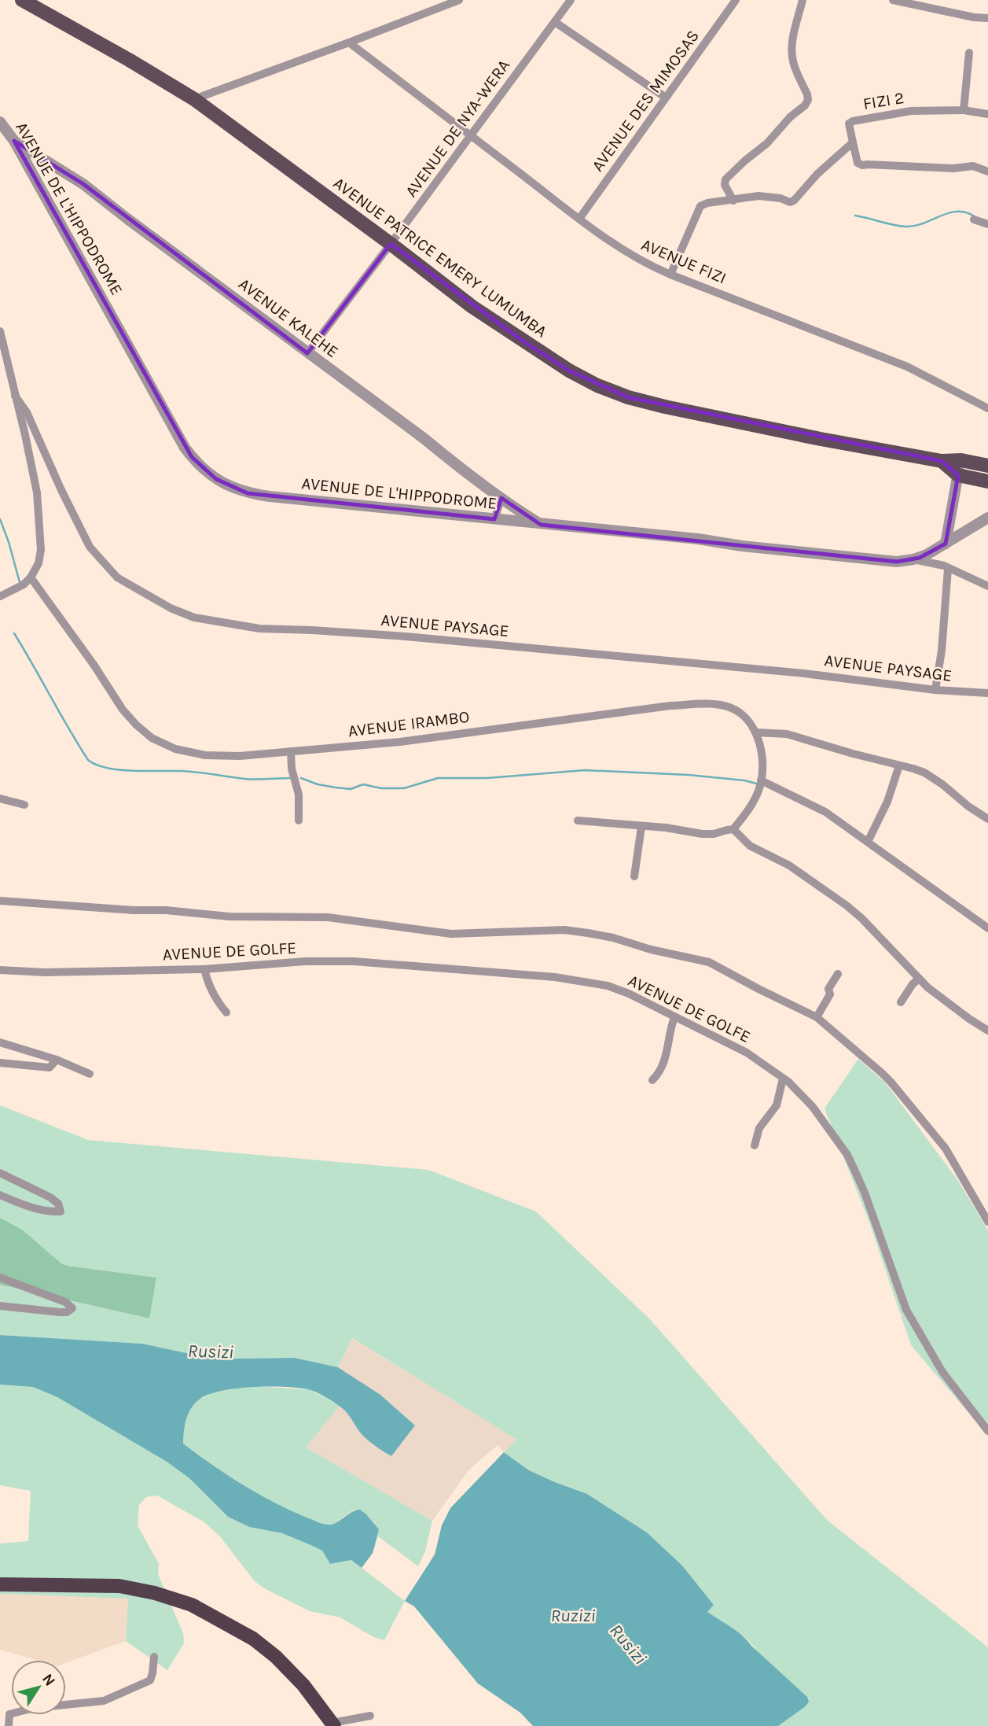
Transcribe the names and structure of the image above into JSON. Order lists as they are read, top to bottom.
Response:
{
  "streets": {
    "main road": ["AVENUE PATRICE EMERY LUMUMBA"],
    "street": [
      "AVENUE DES MIMOSAS",
      "FIZI 2",
      "AVENUE DE NYA-WERA",
      "AVENUE DE L'HIPPODROME",
      "AVENUE FIZI",
      "AVENUE KALEHE",
      "AVENUE PAYSAGE",
      "AVENUE IRAMBO",
      "AVENUE DE GOLFE"
    ]
  },
  "crossings": [
    ["AVENUE DES MIMOSAS", "AVENUE FIZI"],
    ["AVENUE DE NYA-WERA", "AVENUE PATRICE EMERY LUMUMBA"],
    ["AVENUE DE NYA-WERA", "AVENUE FIZI"],
    ["AVENUE DE NYA-WERA", "AVENUE KALEHE"],
    ["AVENUE DE L'HIPPODROME", "AVENUE KALEHE"]
  ],
  "water": ["Rusizi", "Ruzizi"],
  "north": "top right"
}
